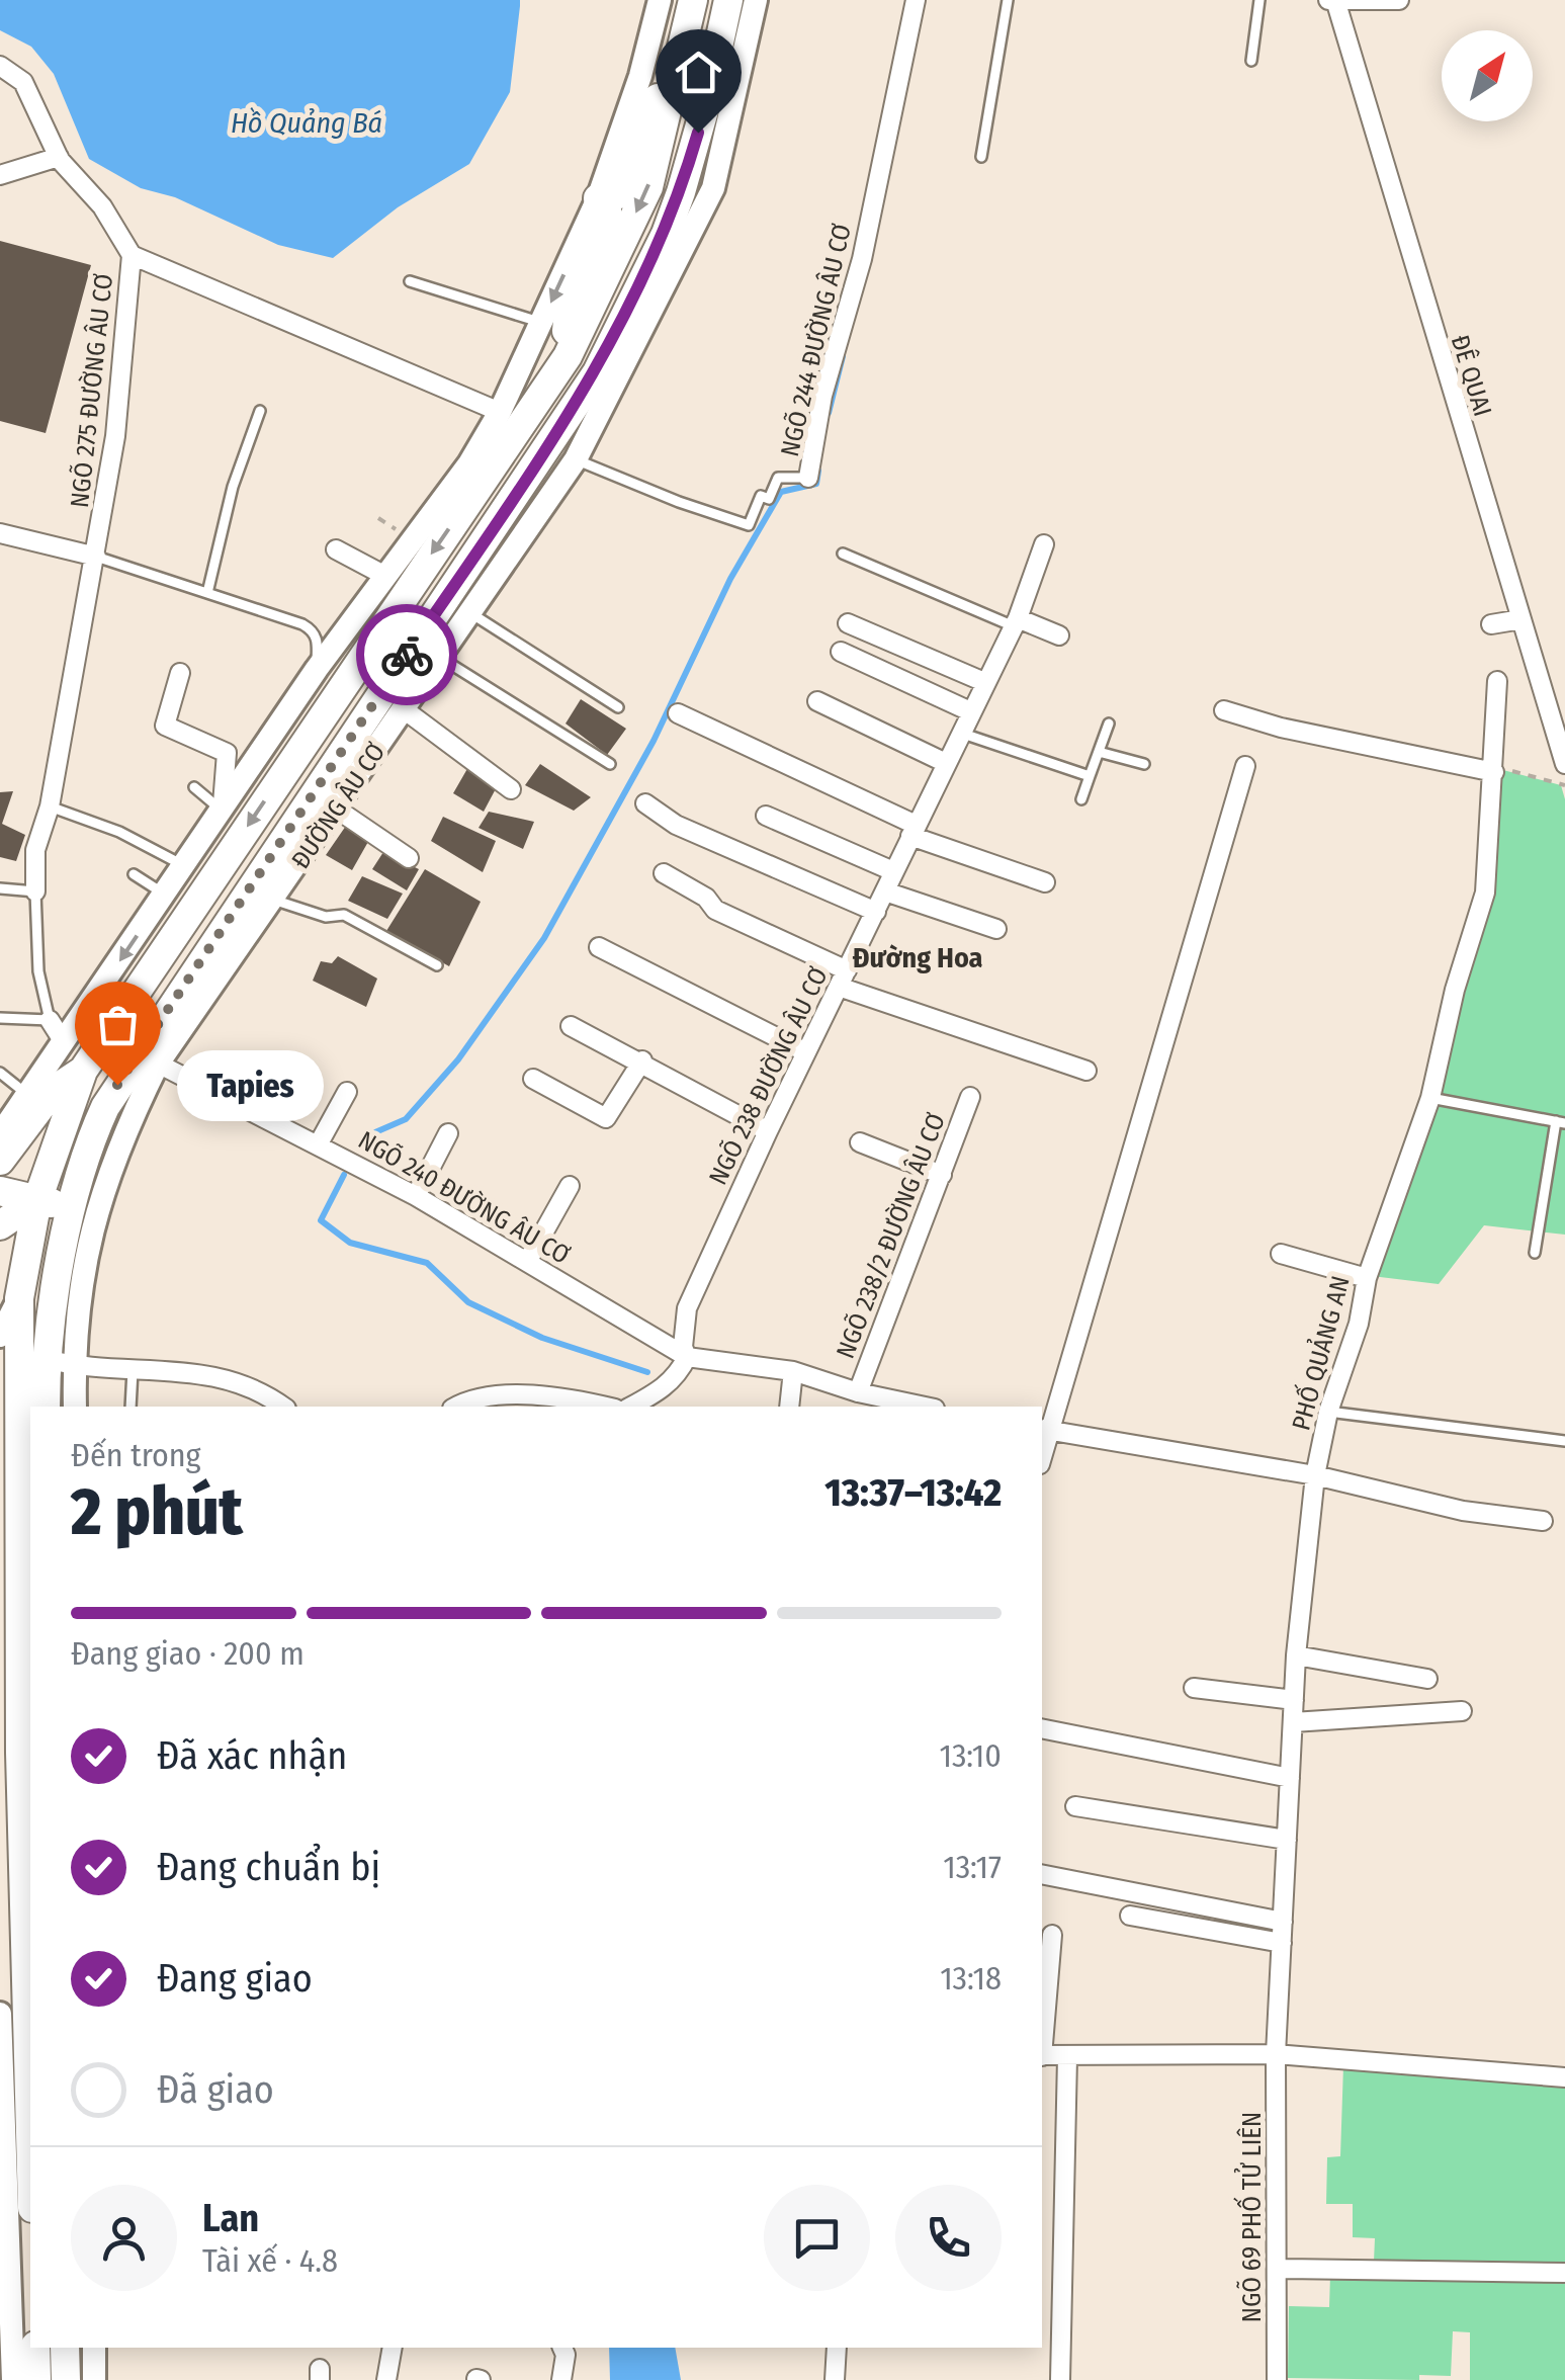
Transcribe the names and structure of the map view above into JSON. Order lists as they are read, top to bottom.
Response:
{
  "streets": {
    "main road": ["ĐƯỜNG ÂU CƠ"],
    "street": [
      "NGÕ 244 ĐƯỜNG ÂU CƠ",
      "ĐÊ QUAI",
      "NGÕ 275 ĐƯỜNG ÂU CƠ",
      "NGÕ 238 ĐƯỜNG ÂU CƠ",
      "NGÕ 240 ĐƯỜNG ÂU CƠ",
      "NGÕ 238/2 ĐƯỜNG ÂU CƠ",
      "PHỐ QUẢNG AN",
      "NGÕ 69 PHỐ TỬ LIÊN"
    ]
  },
  "crossings": [
    ["NGÕ 244 ĐƯỜNG ÂU CƠ", "ĐƯỜNG ÂU CƠ"],
    ["ĐƯỜNG ÂU CƠ", "NGÕ 240 ĐƯỜNG ÂU CƠ"],
    ["NGÕ 238 ĐƯỜNG ÂU CƠ", "NGÕ 240 ĐƯỜNG ÂU CƠ"],
    ["PHỐ QUẢNG AN", "NGÕ 69 PHỐ TỬ LIÊN"]
  ],
  "districts": ["Đường Hoa"],
  "water": ["Hồ Quảng Bá"],
  "places": ["Tapies"],
  "north": "top right",
  "page": {
    "bubble": "Tapies",
    "heading": ["2 phút", "Đến trong", "13:37–13:42"],
    "panel": ["Lan", "Tài xế · 4.8"],
    "bar": "Đang giao · 200 m",
    "list": [
      ["Đã xác nhận", "13:10"],
      ["Đang chuẩn bị", "13:17"],
      ["Đang giao", "13:18"],
      "Đã giao"
    ]
  }
}
